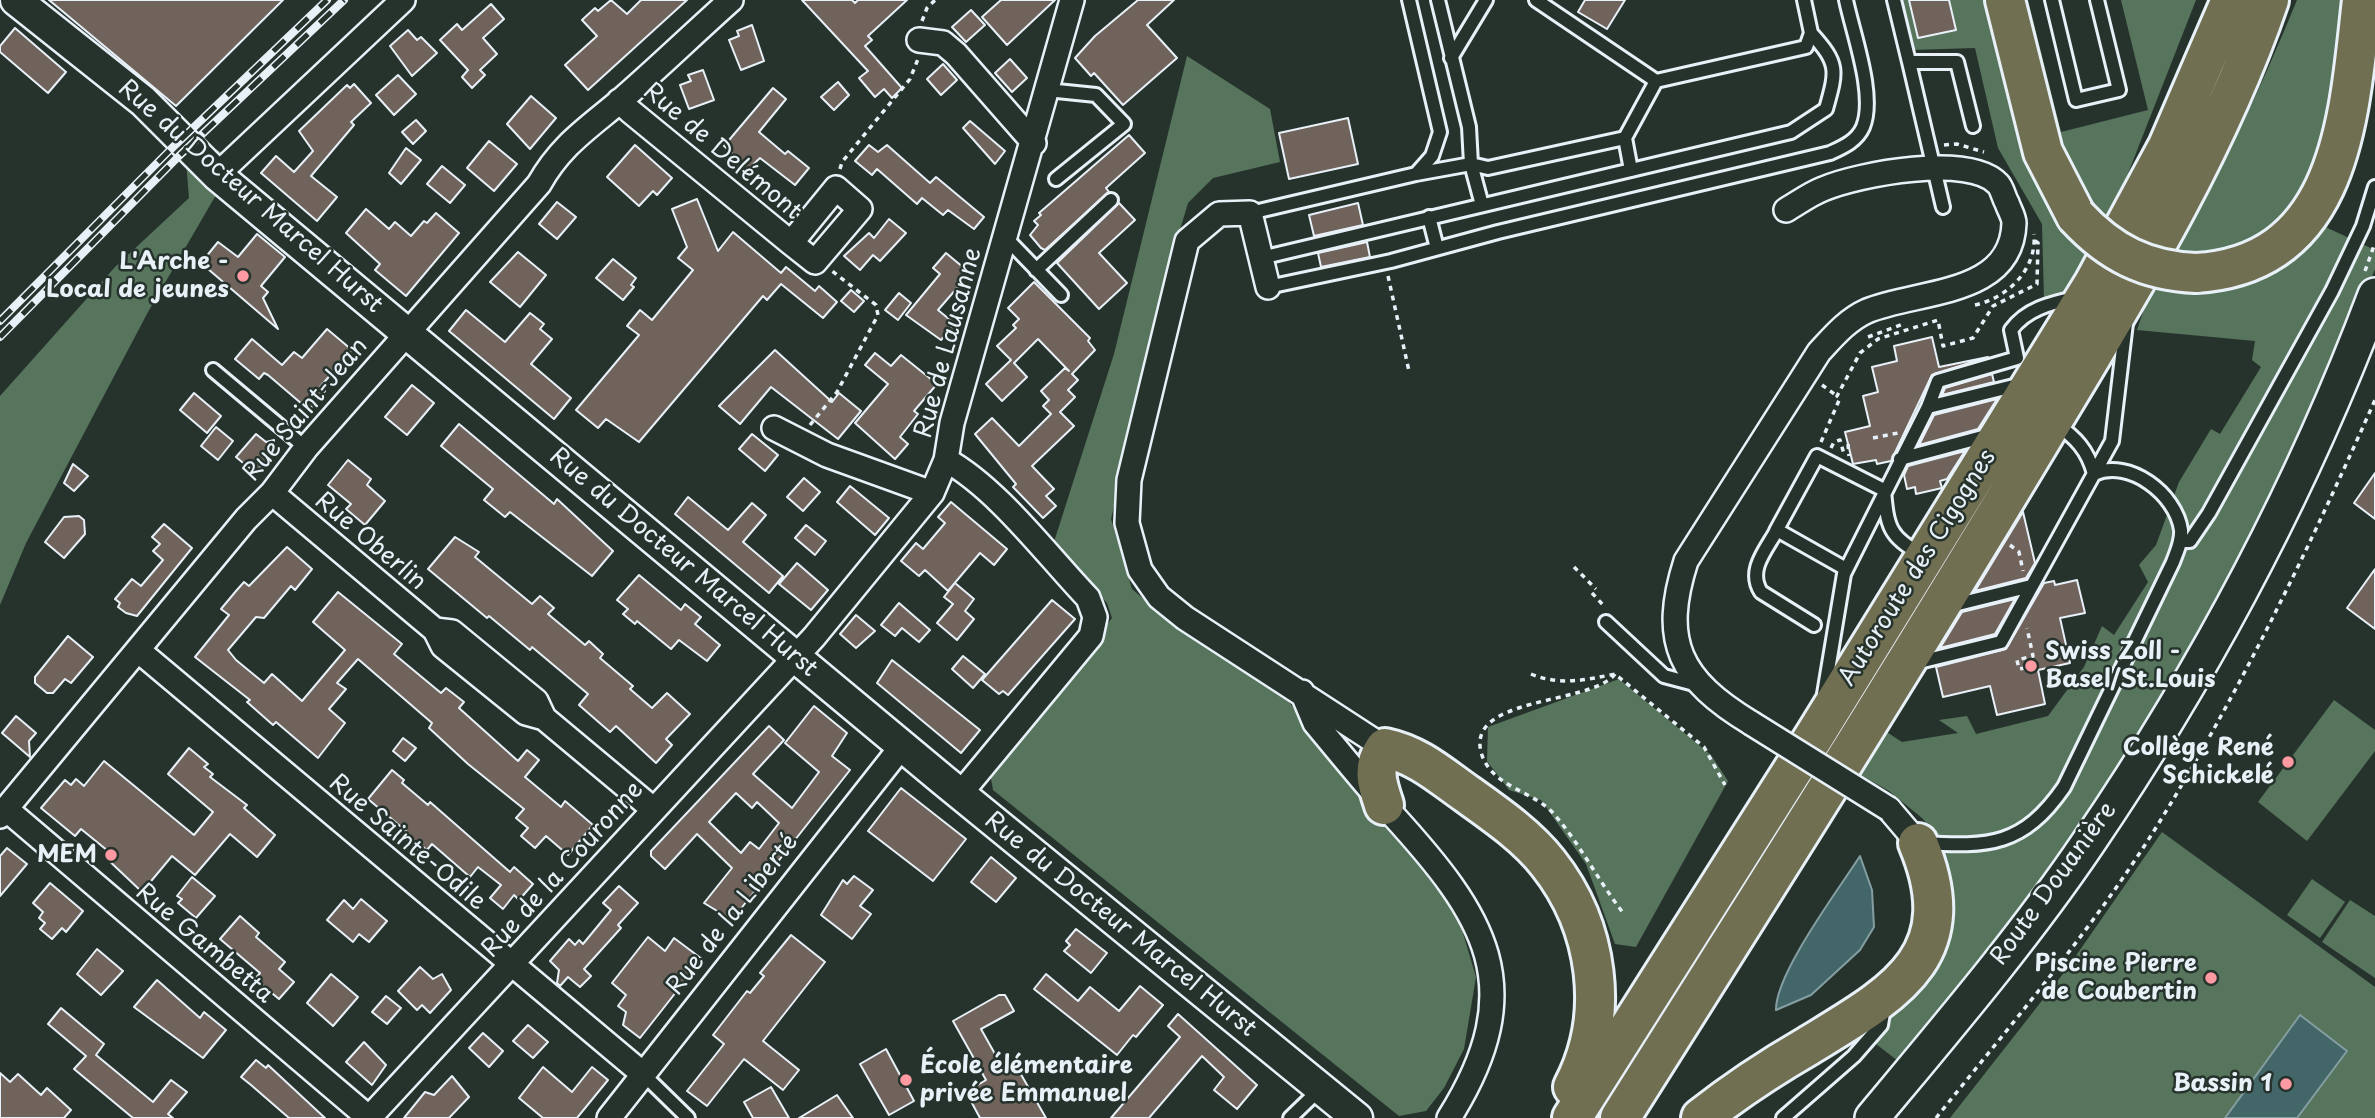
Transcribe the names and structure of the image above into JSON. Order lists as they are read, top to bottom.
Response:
{
  "streets": {
    "highway": ["Autoroute des Cigognes"],
    "main road": ["Route Douanière"],
    "street": [
      "Rue de Delémont",
      "Rue du Docteur Marcel Hurst",
      "Rue de Lausanne",
      "Rue Saint-Jean",
      "Rue Oberlin",
      "Rue Sainte-Odile",
      "Rue de la Couronne",
      "Rue de la Liberté",
      "Rue Gambetta"
    ]
  },
  "crossings": [
    ["Rue de Delémont", "Rue Saint-Jean"],
    ["Rue du Docteur Marcel Hurst", "Rue de Lausanne"],
    ["Rue du Docteur Marcel Hurst", "Rue Saint-Jean"],
    ["Rue du Docteur Marcel Hurst", "Rue de la Couronne"],
    ["Rue du Docteur Marcel Hurst", "Rue de la Liberté"],
    ["Rue de Lausanne", "Rue de la Couronne"],
    ["Rue Saint-Jean", "Rue Oberlin"],
    ["Rue Saint-Jean", "Rue Sainte-Odile"],
    ["Rue Saint-Jean", "Rue Gambetta"],
    ["Rue Oberlin", "Rue de la Couronne"],
    ["Rue Sainte-Odile", "Rue de la Couronne"],
    ["Rue Sainte-Odile", "Rue de la Liberté"],
    ["Rue de la Couronne", "Rue Gambetta"]
  ],
  "places": [
    "L'Arche - Local de jeunes",
    "Swiss Zoll - Basel/St.Louis",
    "Collège René Schickelé",
    "MEM",
    "Piscine Pierre de Coubertin",
    "École élémentaire privée Emmanuel",
    "Bassin 1"
  ]
}
